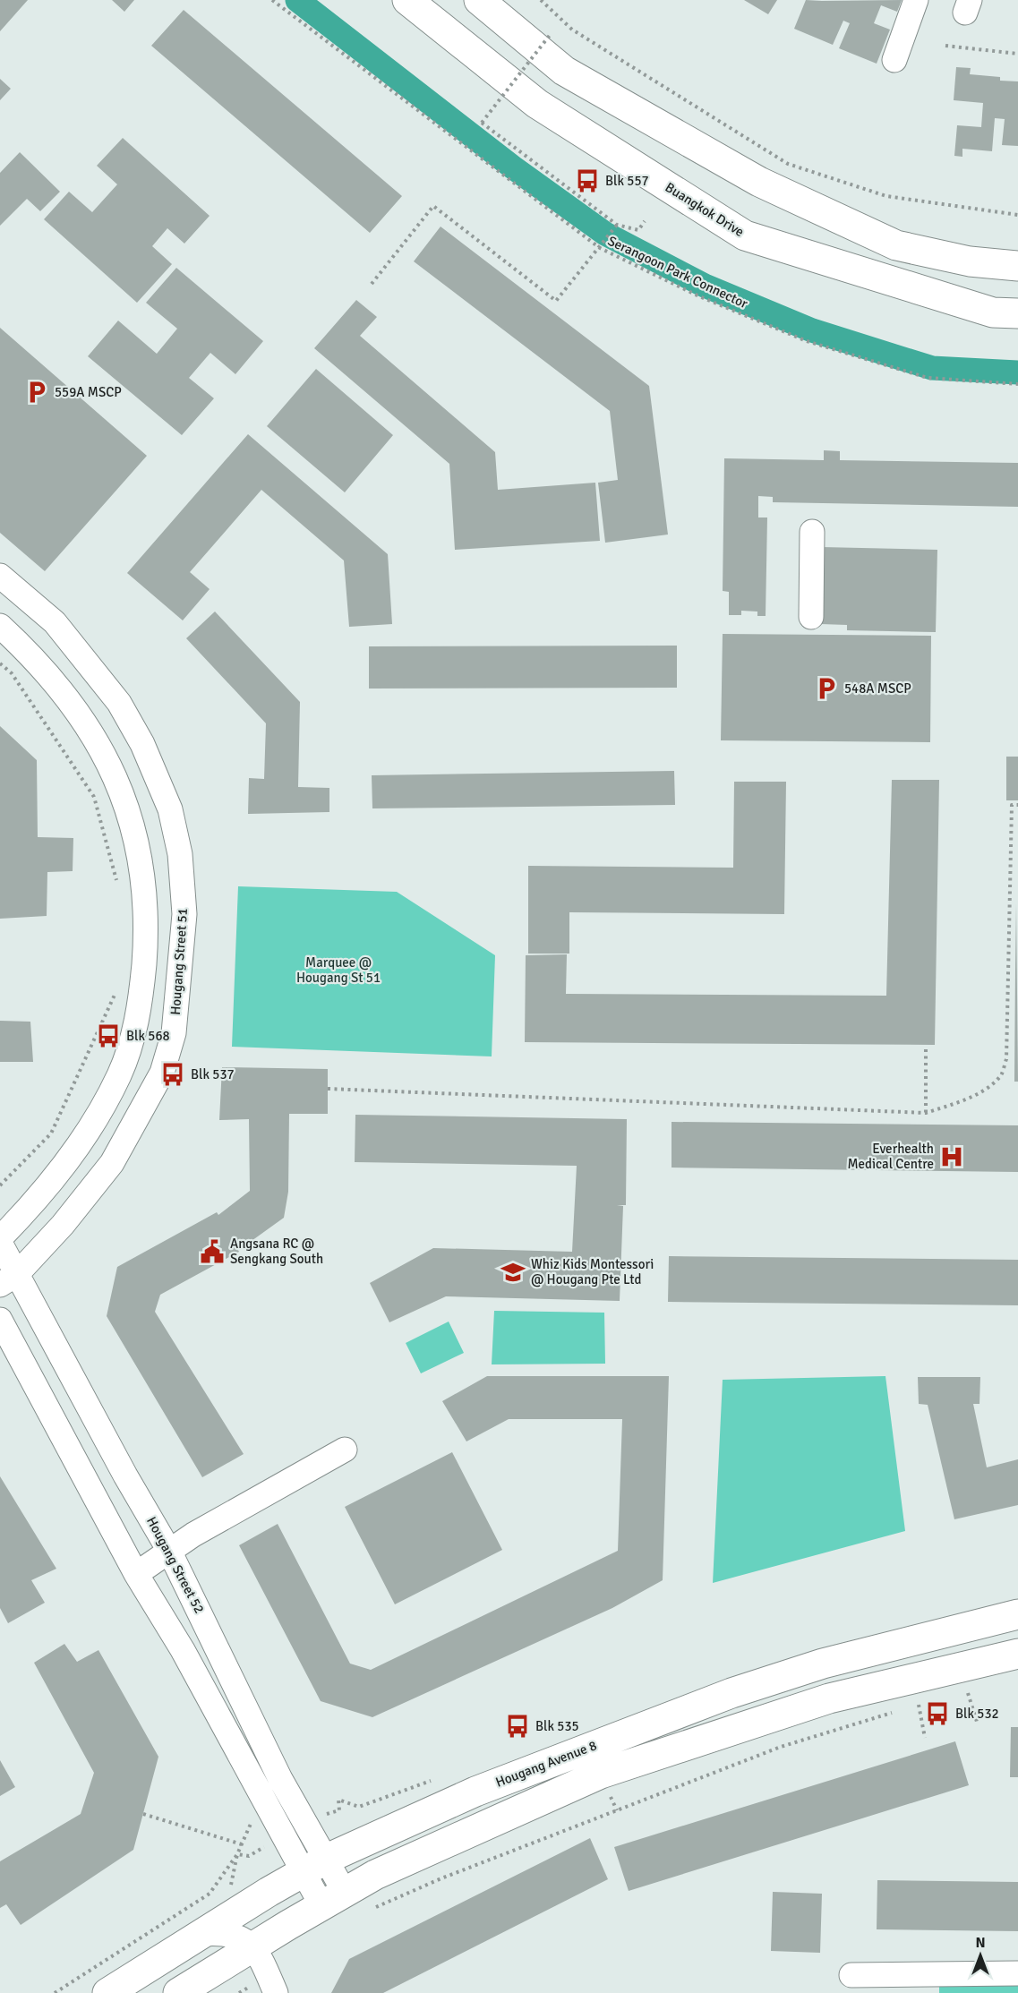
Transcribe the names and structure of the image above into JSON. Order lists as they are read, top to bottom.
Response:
{
  "streets": {
    "main road": ["Buangkok Drive", "Hougang Avenue 8"],
    "street": ["Hougang Street 51", "Hougang Street 52"],
    "path": ["Serangoon Park Connector"]
  },
  "crossings": [
    ["Hougang Street 51", "Hougang Street 52"],
    ["Hougang Street 52", "Hougang Avenue 8"]
  ],
  "parks": ["Marquee @ Hougang St 51"],
  "places": {
    "bus stop": [
      "Blk 557",
      "Blk 568",
      "Blk 537",
      "Blk 532",
      "Blk 535"
    ],
    "parking": ["559A MSCP", "548A MSCP"],
    "hospital": ["Everhealth Medical Centre"],
    "public building": ["Angsana RC @ Sengkang South"],
    "school or university": ["Whiz Kids Montessori @ Hougang Pte Ltd"]
  },
  "north": "top"
}
